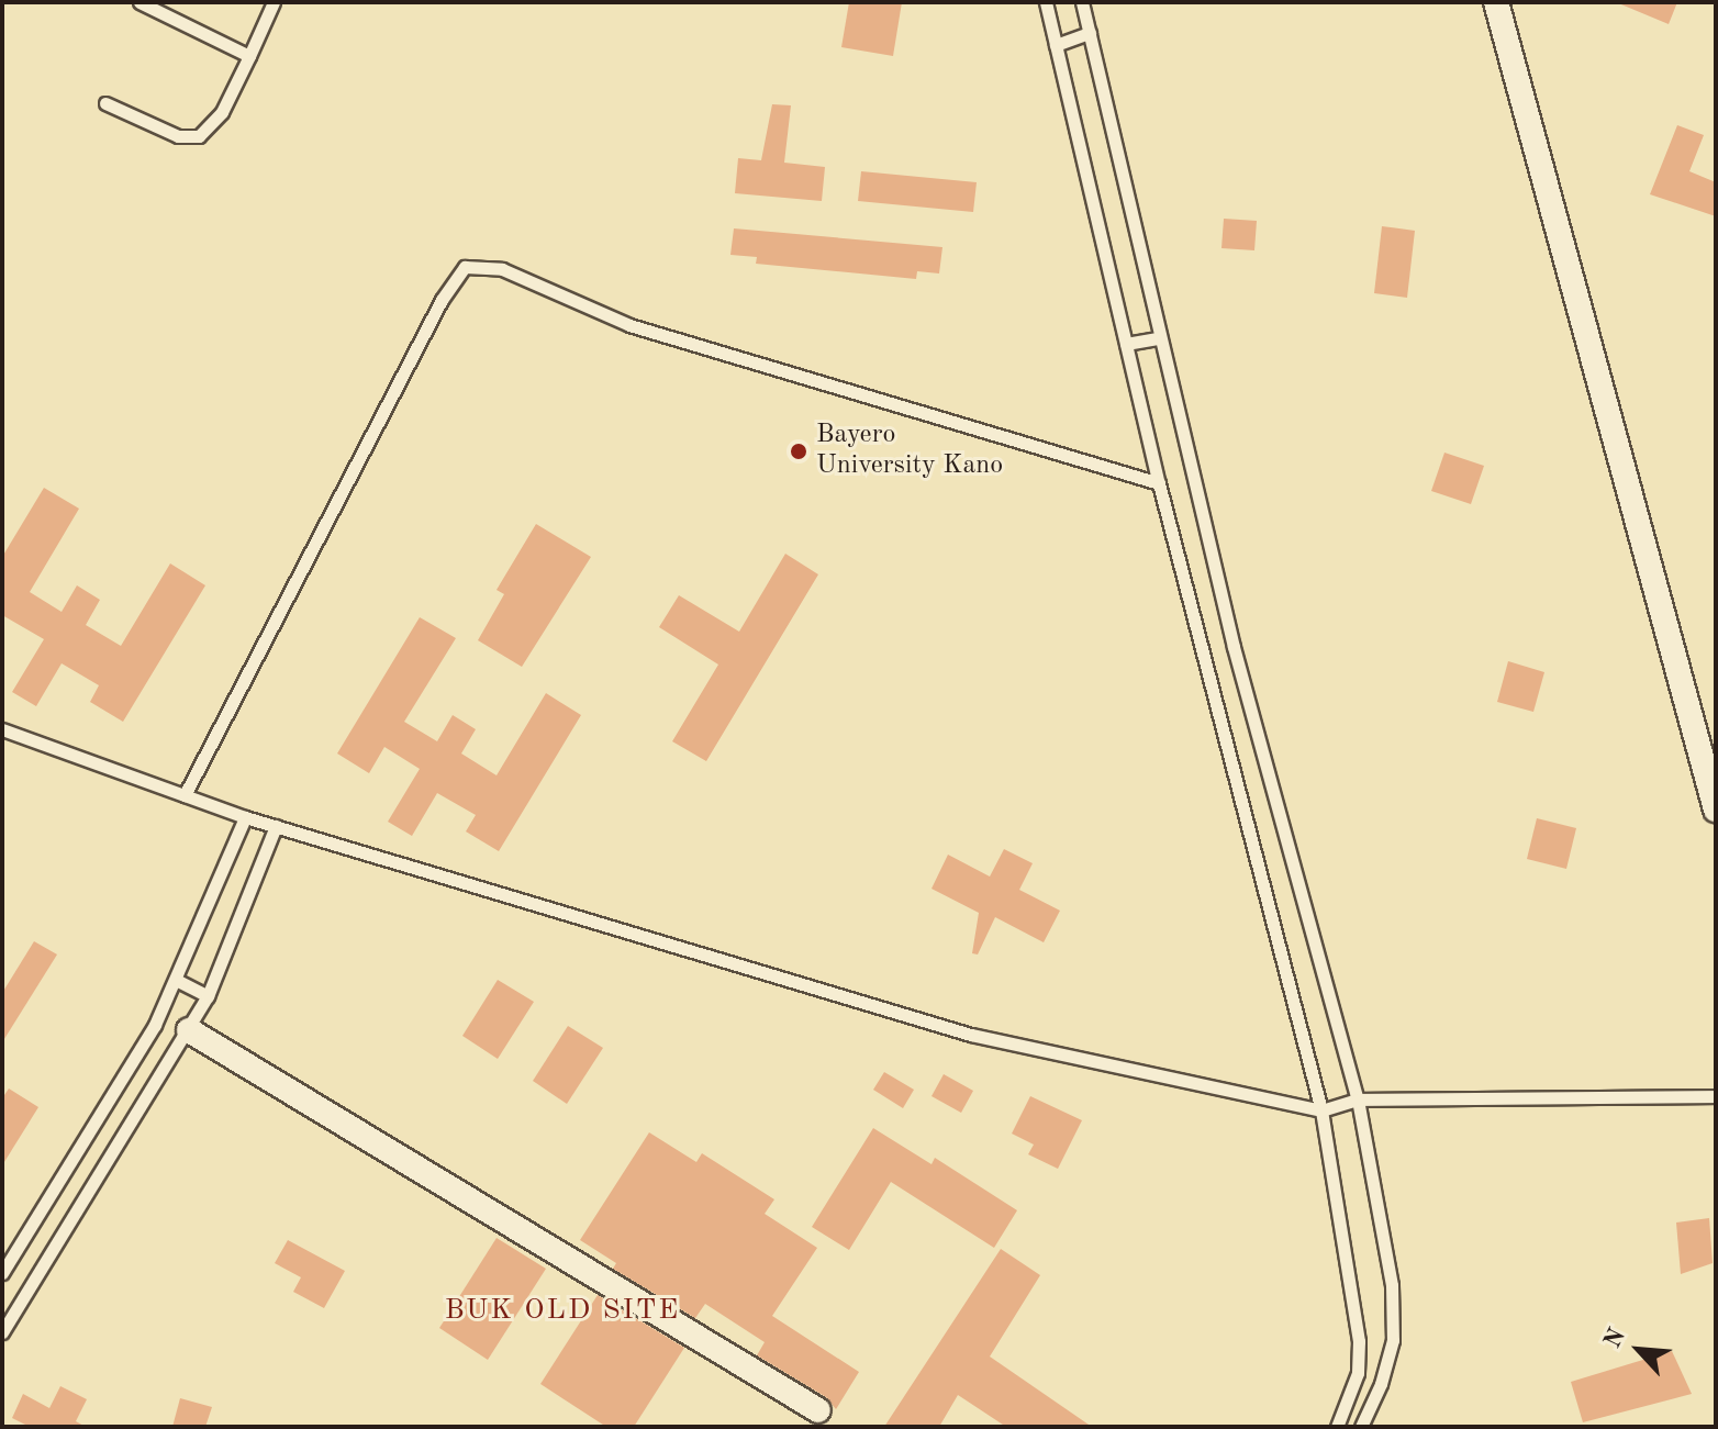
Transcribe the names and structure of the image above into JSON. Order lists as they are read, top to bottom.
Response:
{
  "districts": ["BUK OLD SITE"],
  "places": ["Bayero University Kano"],
  "north": "top left"
}
